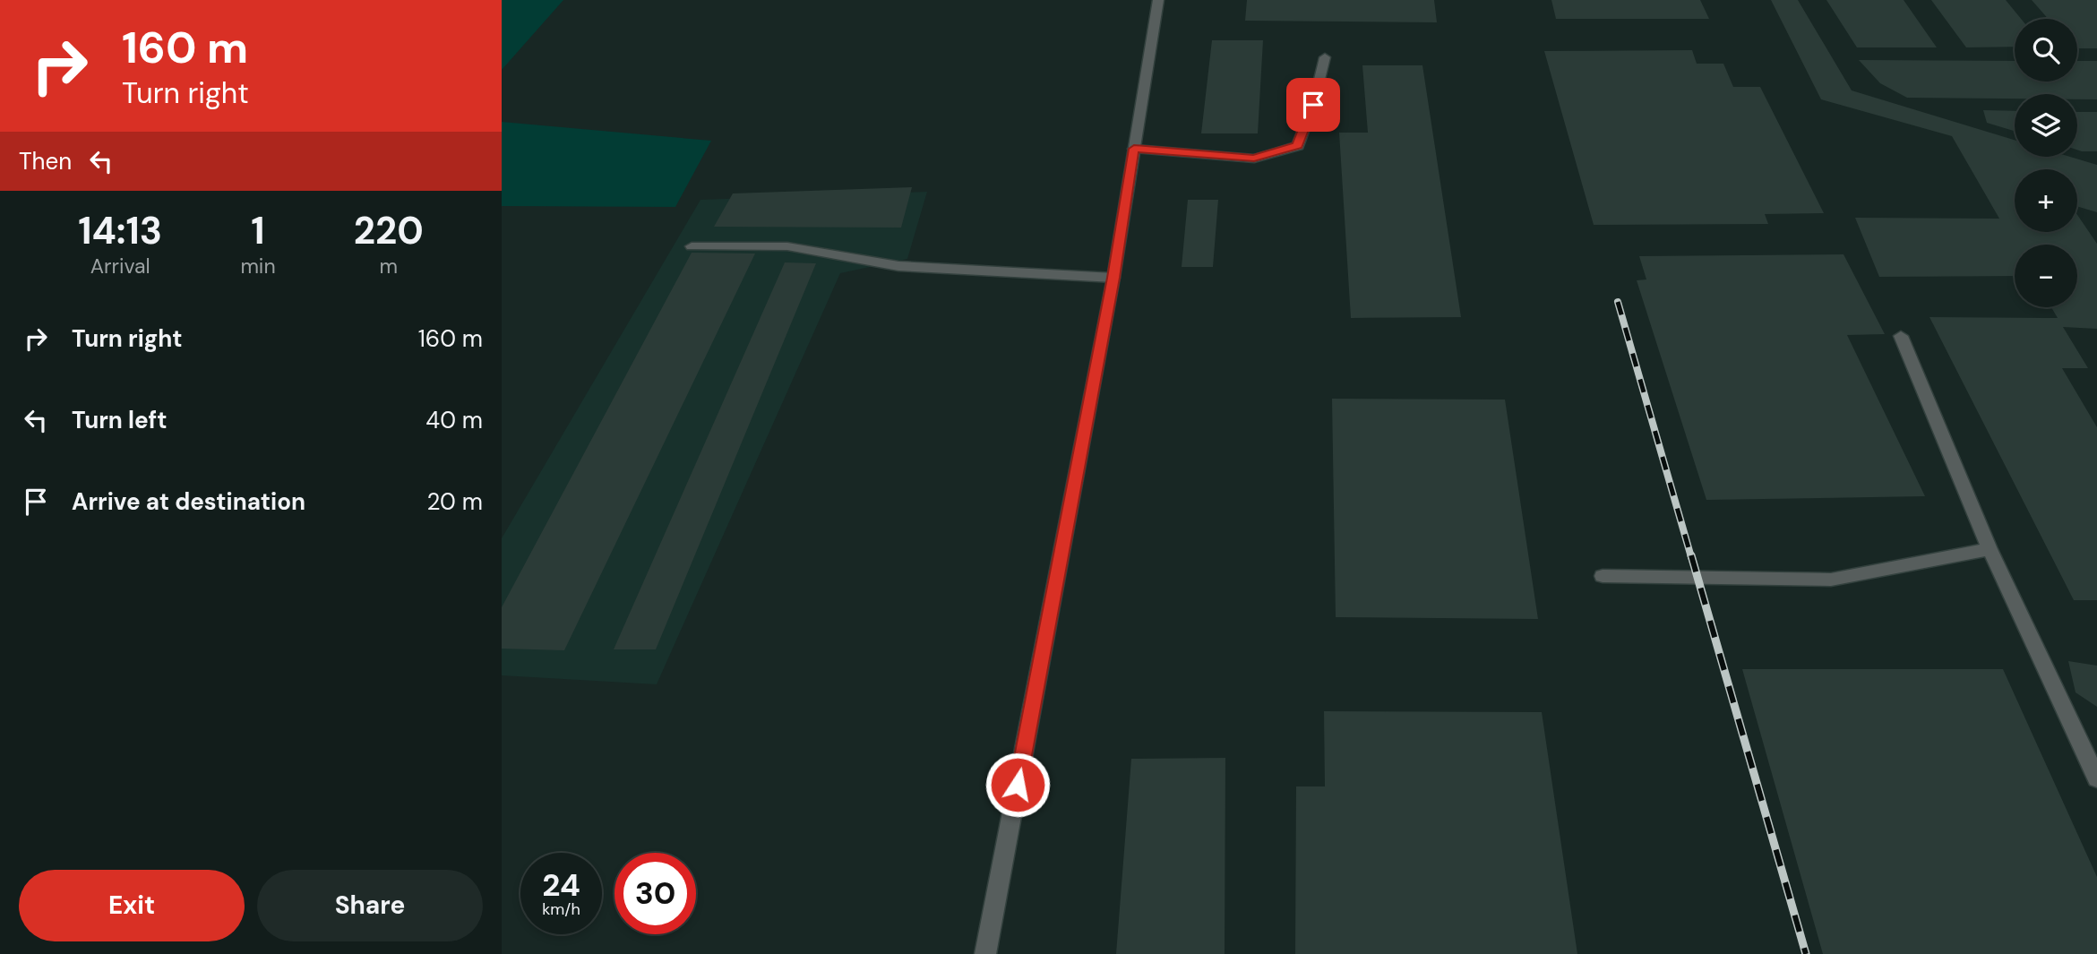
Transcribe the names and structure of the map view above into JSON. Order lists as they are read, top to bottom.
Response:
{
  "page": {
    "turn": ["160 m", "Turn right"],
    "map_buttons": ["+", "−"],
    "then": "Then",
    "eta": [
      "14:13",
      "Arrival",
      "1",
      "min",
      "220",
      "m"
    ],
    "list": [
      {
        "name": "Turn right",
        "value": "160 m"
      },
      {
        "name": "Turn left",
        "value": "40 m"
      },
      {
        "name": "Arrive at destination",
        "value": "20 m"
      }
    ],
    "speed": "24 km/h",
    "limit": "30",
    "buttons": ["Exit", "Share"]
  }
}
